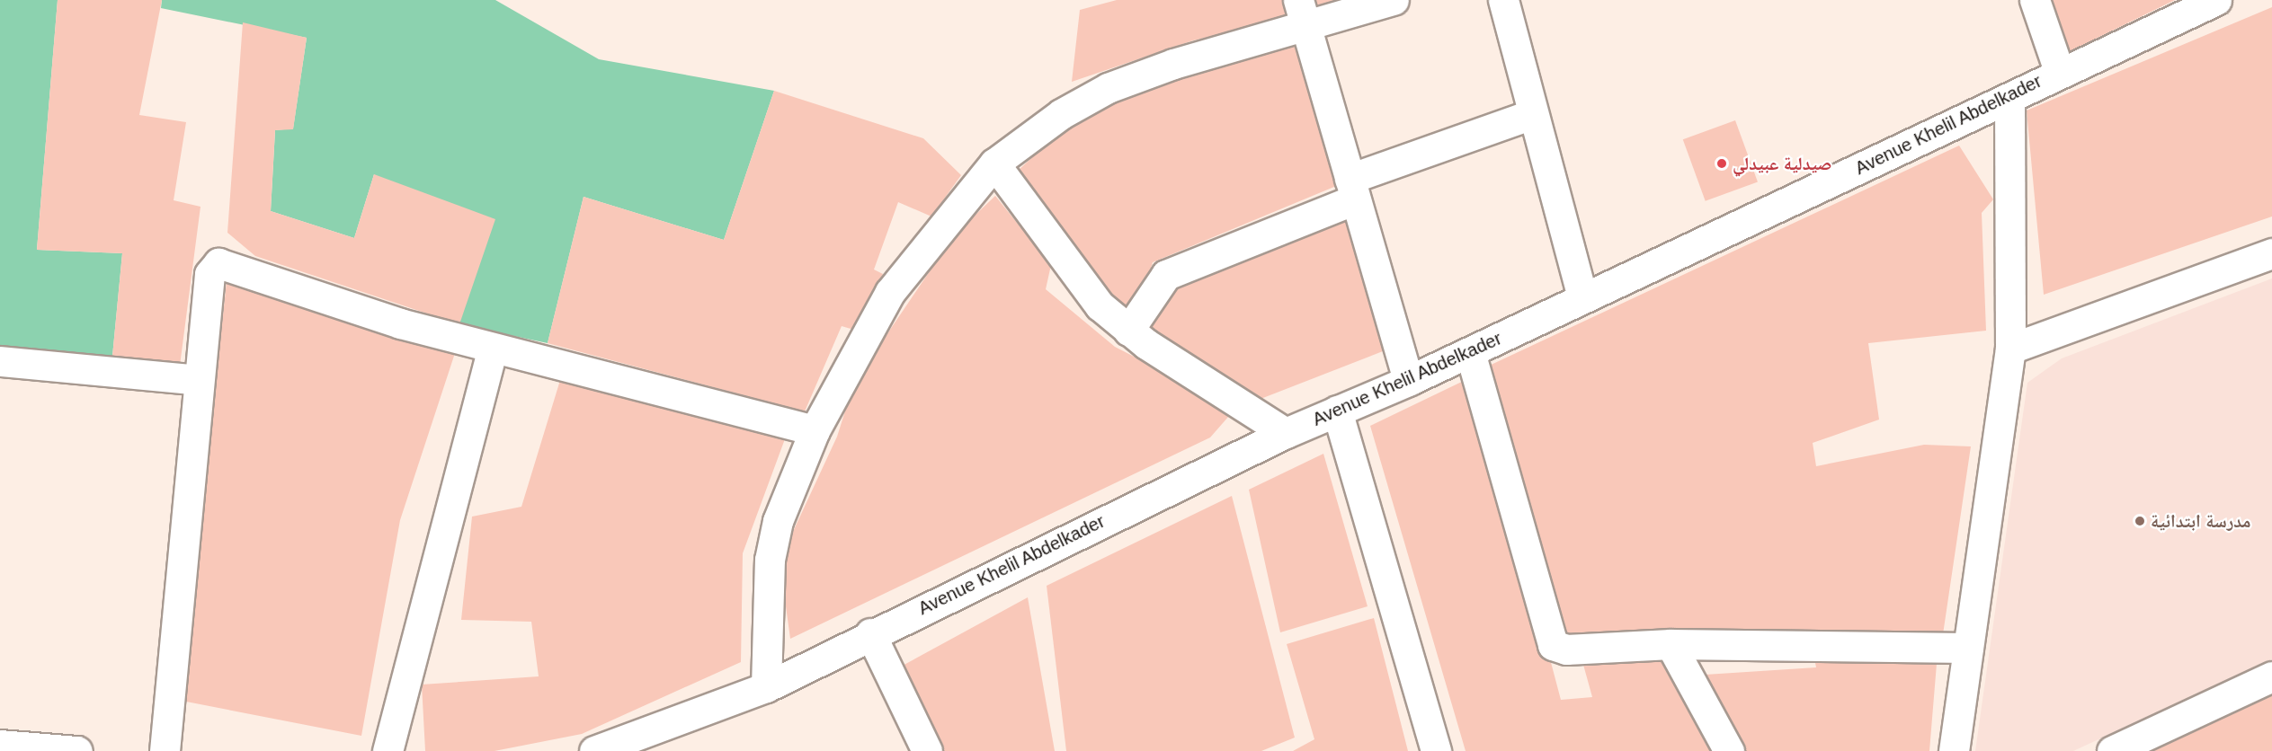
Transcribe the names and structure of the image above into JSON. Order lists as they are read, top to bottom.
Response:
{
  "streets": {
    "street": ["Avenue Khelil Abdelkader"]
  },
  "places": ["صيدلية عبيدلي", "مدرسة ابتدائية"]
}
